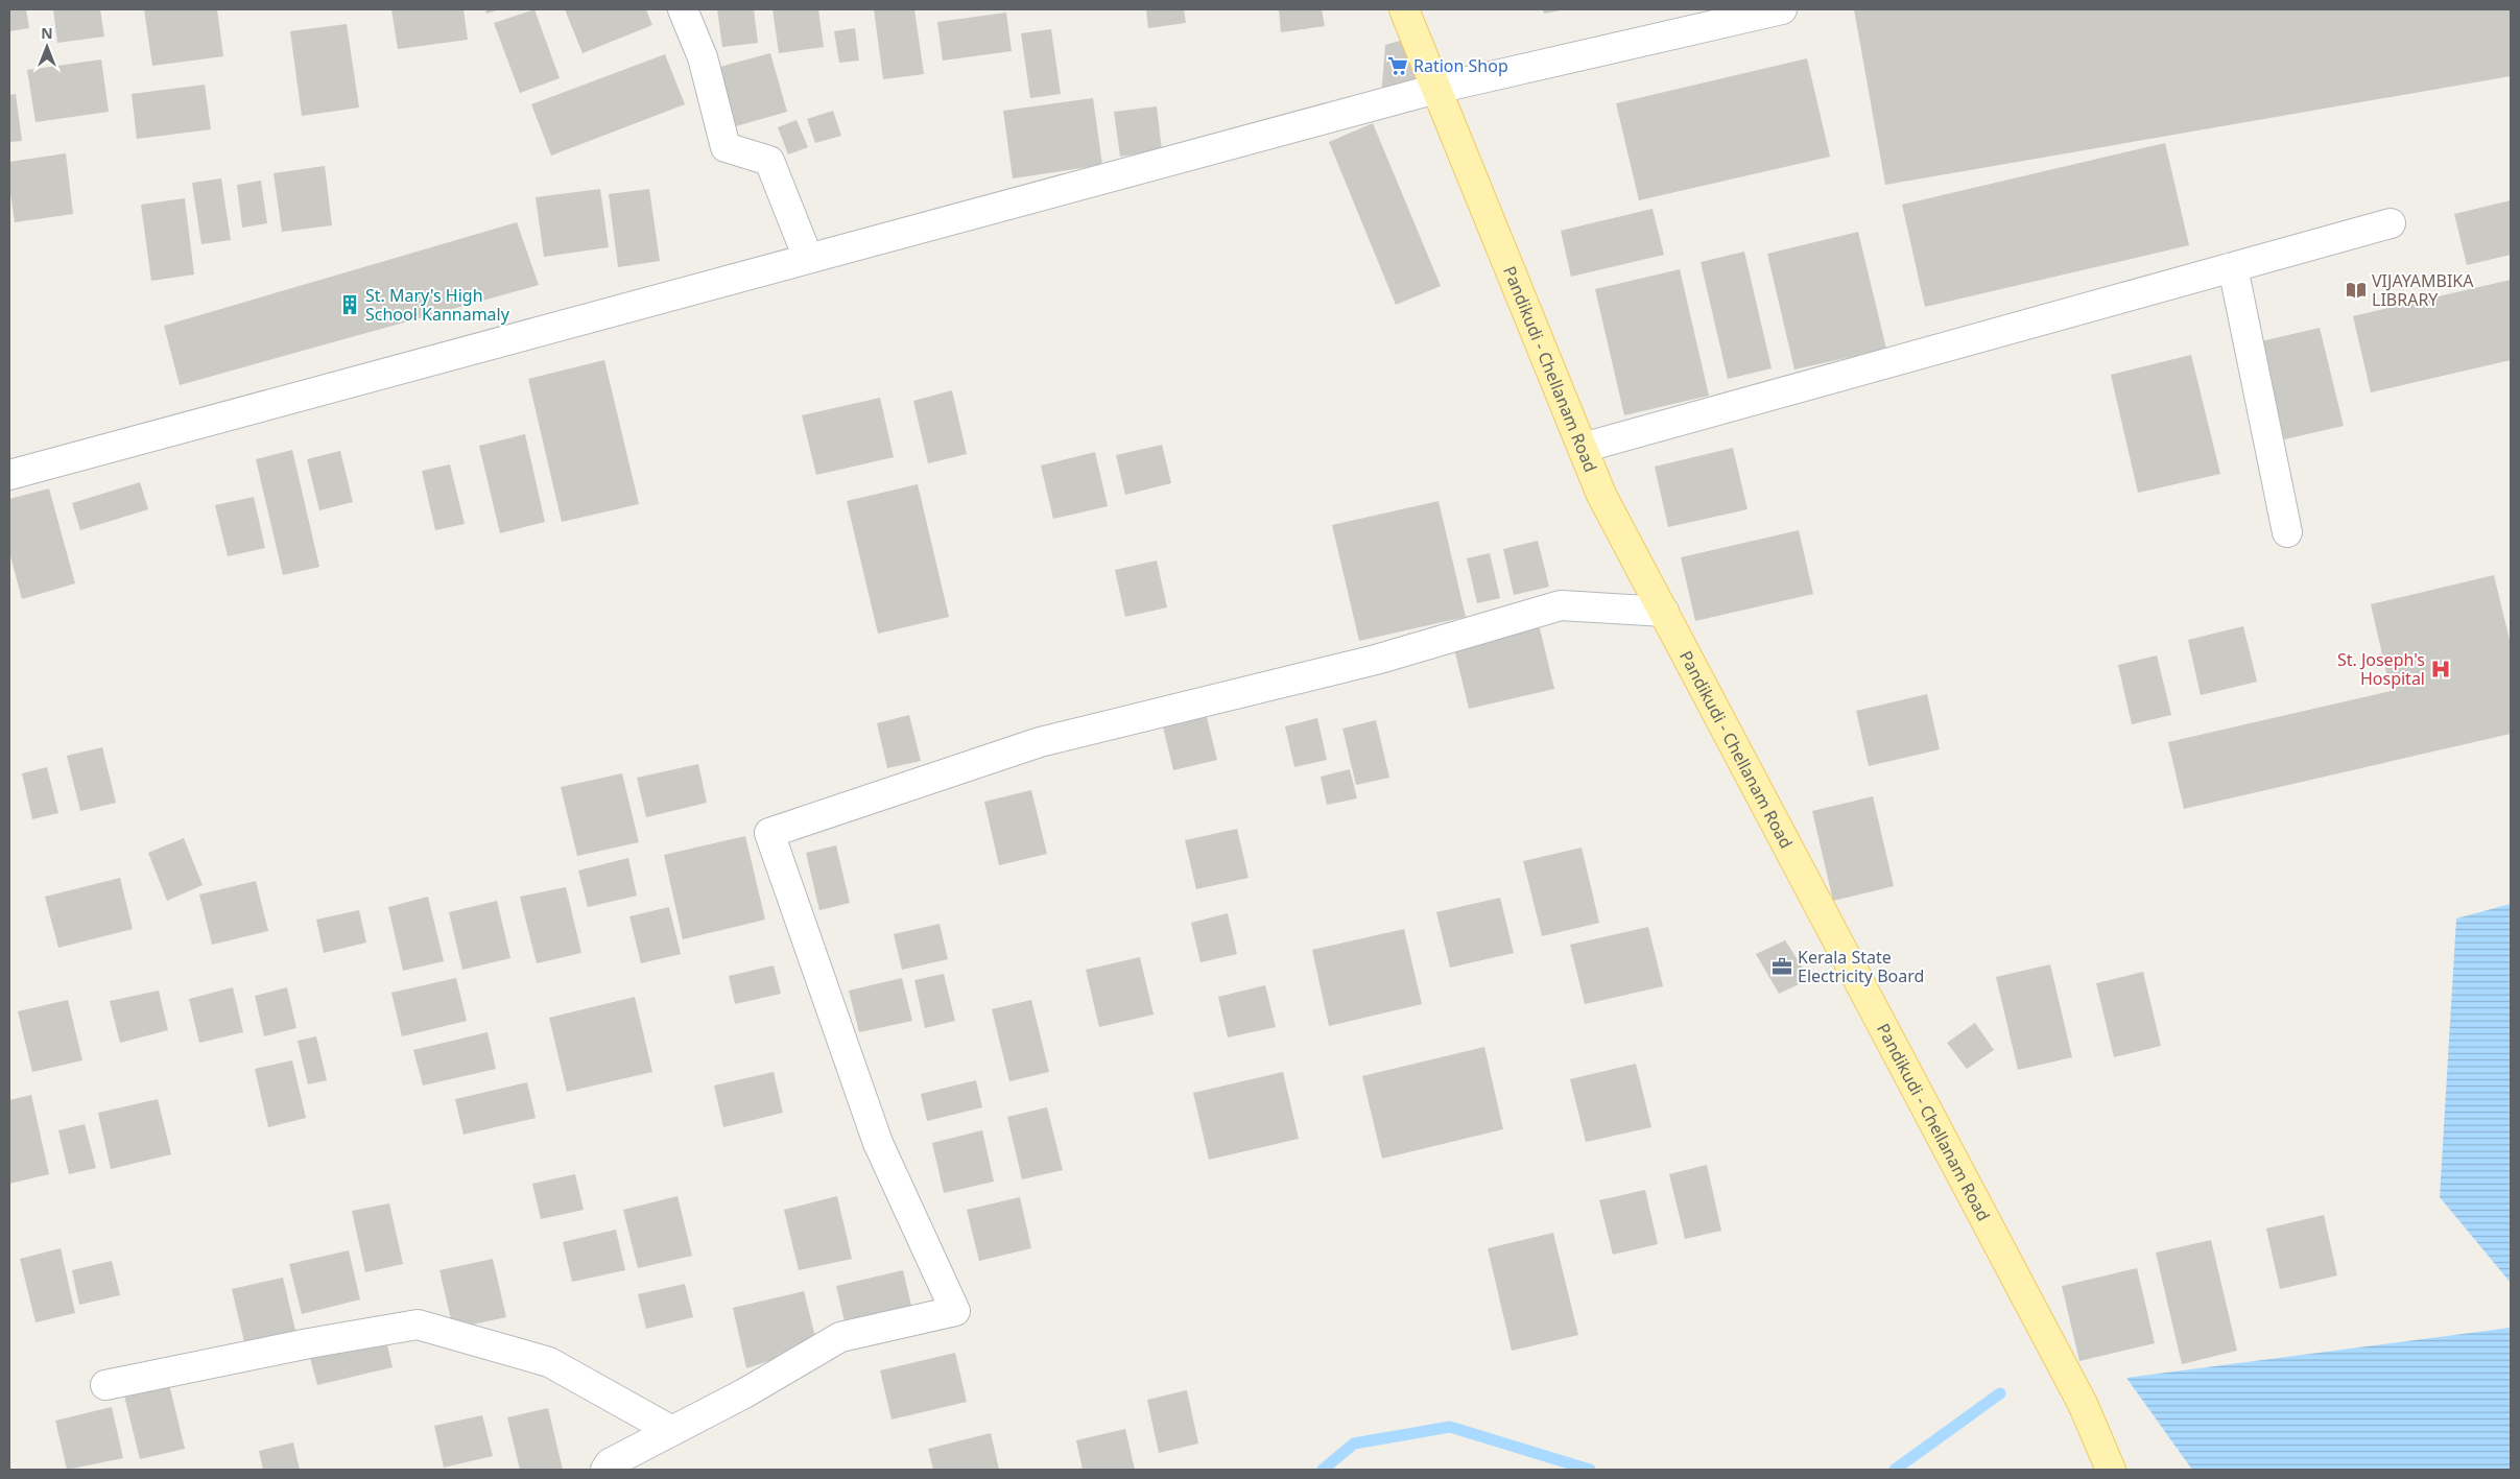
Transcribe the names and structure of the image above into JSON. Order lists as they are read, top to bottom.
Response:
{
  "streets": {
    "main road": ["Pandikudi - Chellanam Road"]
  },
  "places": {
    "supermarket": ["Ration Shop"],
    "library": ["VIJAYAMBIKA LIBRARY"],
    "building": ["St. Mary's High School Kannamaly"],
    "hospital": ["St. Joseph's Hospital"],
    "office": ["Kerala State Electricity Board"]
  },
  "north": "top"
}
